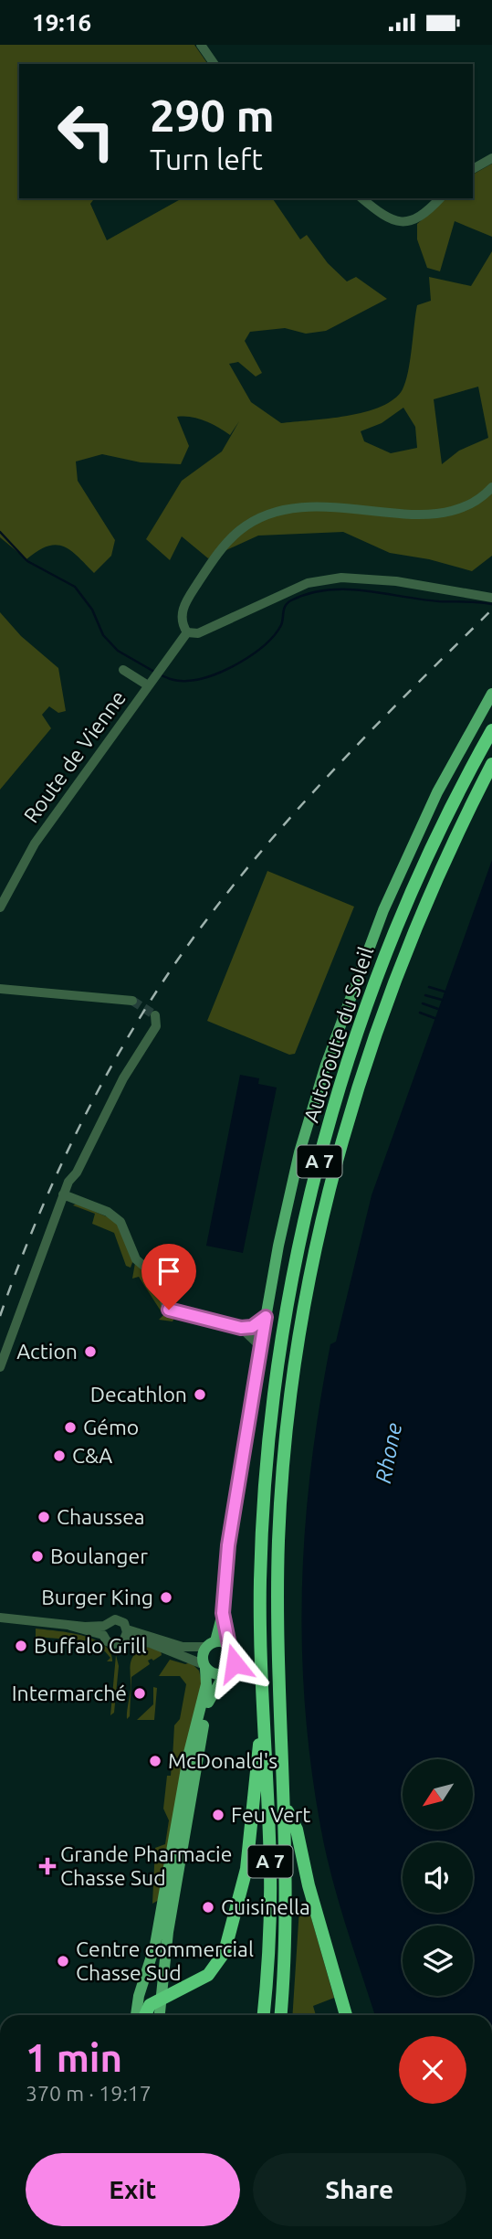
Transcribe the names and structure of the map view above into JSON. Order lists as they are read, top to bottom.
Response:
{
  "streets": {
    "highway": ["Autoroute du Soleil", "A 7"],
    "street": ["Route de Vienne"]
  },
  "water": ["Rhone"],
  "places": {
    "other": [
      "Action",
      "Decathlon",
      "Gémo",
      "C&A",
      "Chaussea",
      "Boulanger",
      "Burger King",
      "Buffalo Grill",
      "Intermarché",
      "McDonald's",
      "Feu Vert",
      "Cuisinella",
      "Centre commercial Chasse Sud"
    ],
    "health": ["Grande Pharmacie Chasse Sud"]
  },
  "north": "bottom left",
  "page": {
    "status": "19:16",
    "turn": ["290 m", "Turn left"],
    "heading": ["1 min", "370 m · 19:17"],
    "buttons": ["Exit", "Share"]
  }
}
